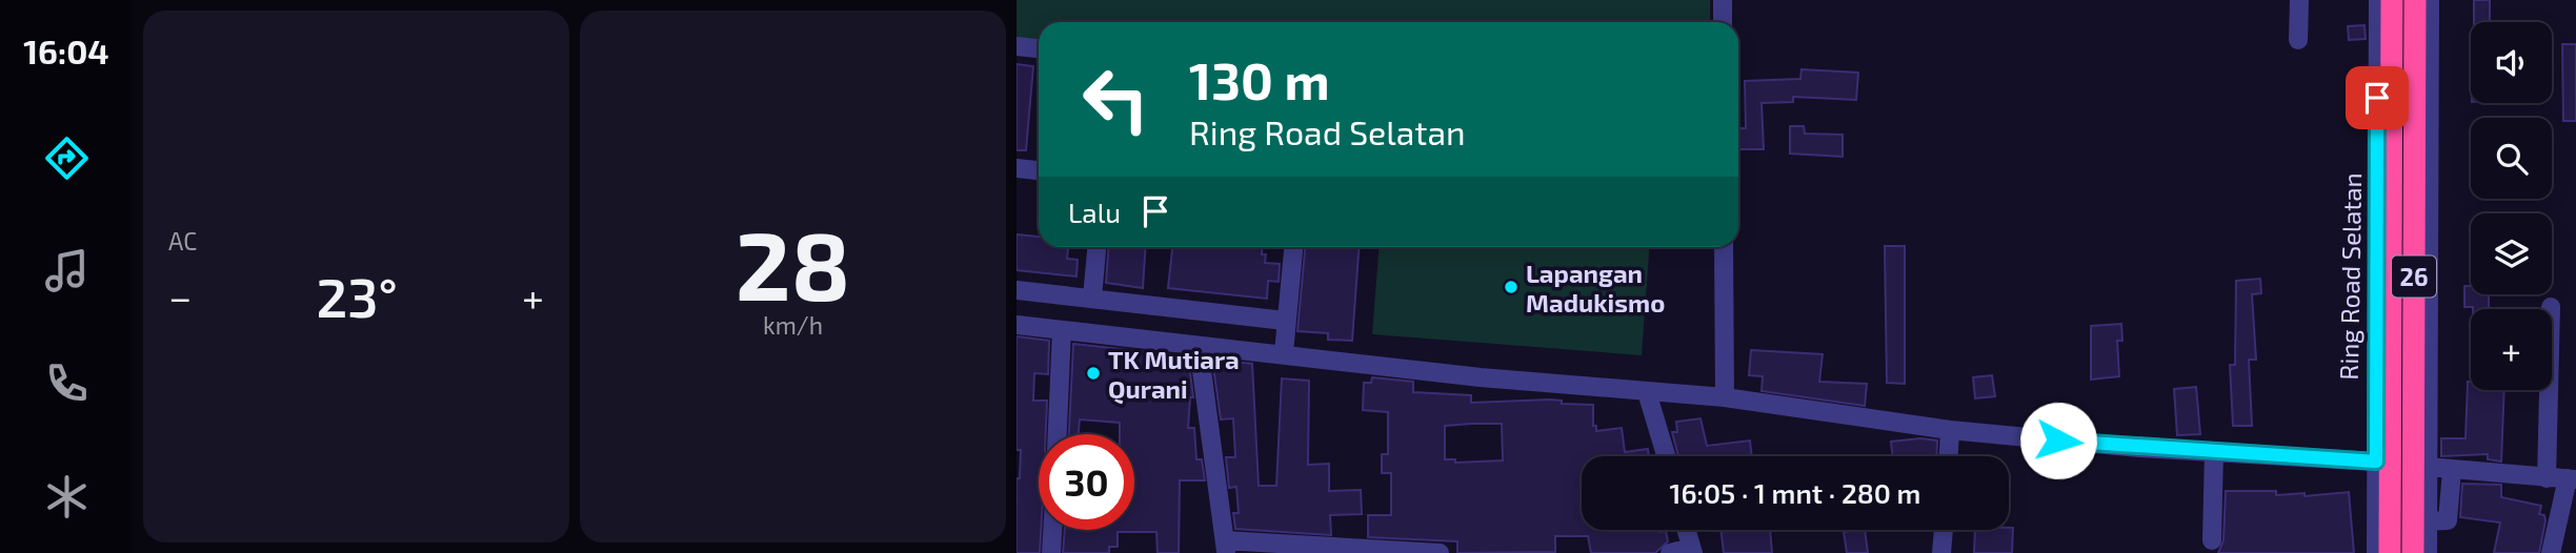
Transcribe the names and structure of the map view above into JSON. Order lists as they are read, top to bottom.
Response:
{
  "streets": {
    "highway": ["26"],
    "street": ["Ring Road Selatan"]
  },
  "crossings": [
    ["Ring Road Selatan", "26"]
  ],
  "places": ["Lapangan Madukismo", "TK Mutiara Qurani"],
  "page": {
    "tabs": "16:04",
    "tile": [
      "AC",
      ["28", "km/h"]
    ],
    "map_buttons": "+",
    "turn": ["130 m", "Ring Road Selatan"],
    "then": "Lalu",
    "heat": ["−", "23°", "+"],
    "limit": "30",
    "trip": "16:05 · 1 mnt · 280 m"
  }
}
